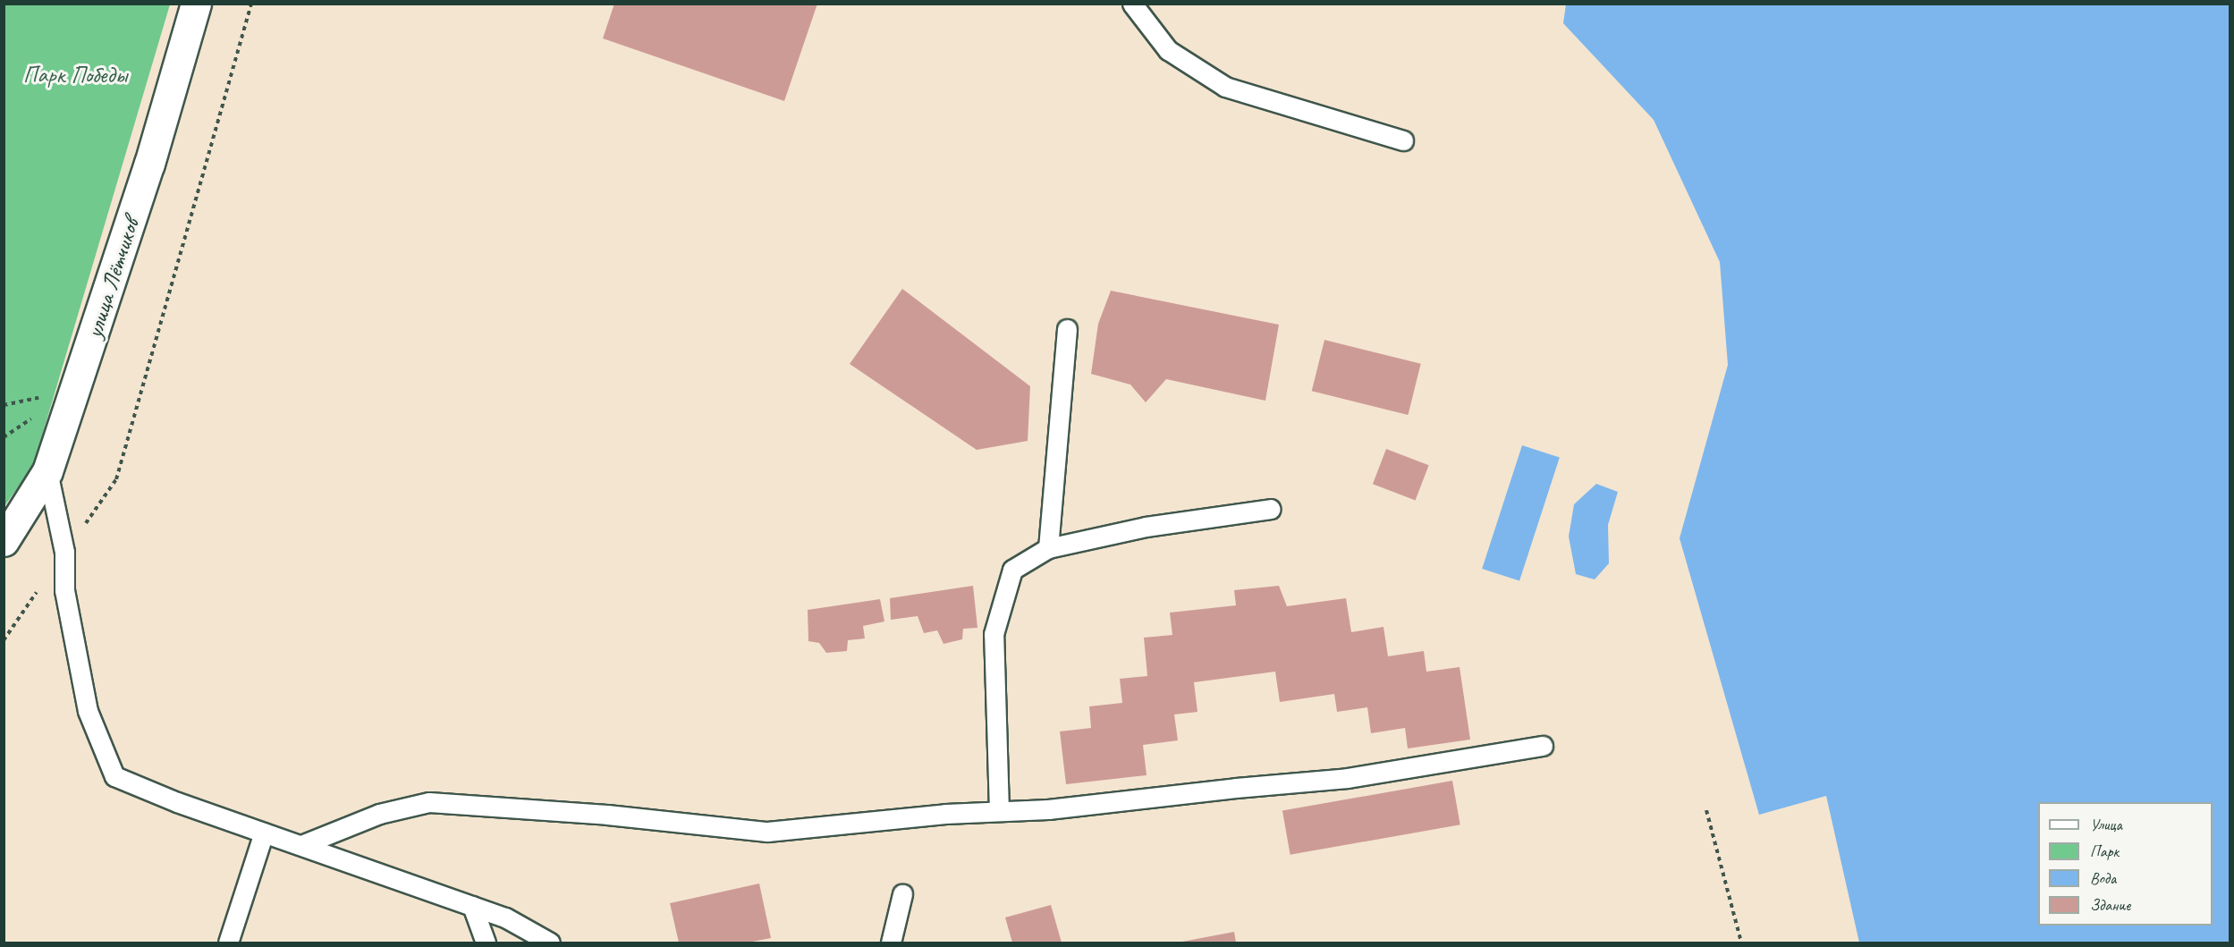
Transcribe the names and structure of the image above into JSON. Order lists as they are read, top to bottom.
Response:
{
  "streets": {
    "main road": ["улица Лётчиков"]
  },
  "parks": ["Парк Победы"],
  "legend": [
    "Улица",
    "Парк",
    "Вода",
    "Здание"
  ]
}
